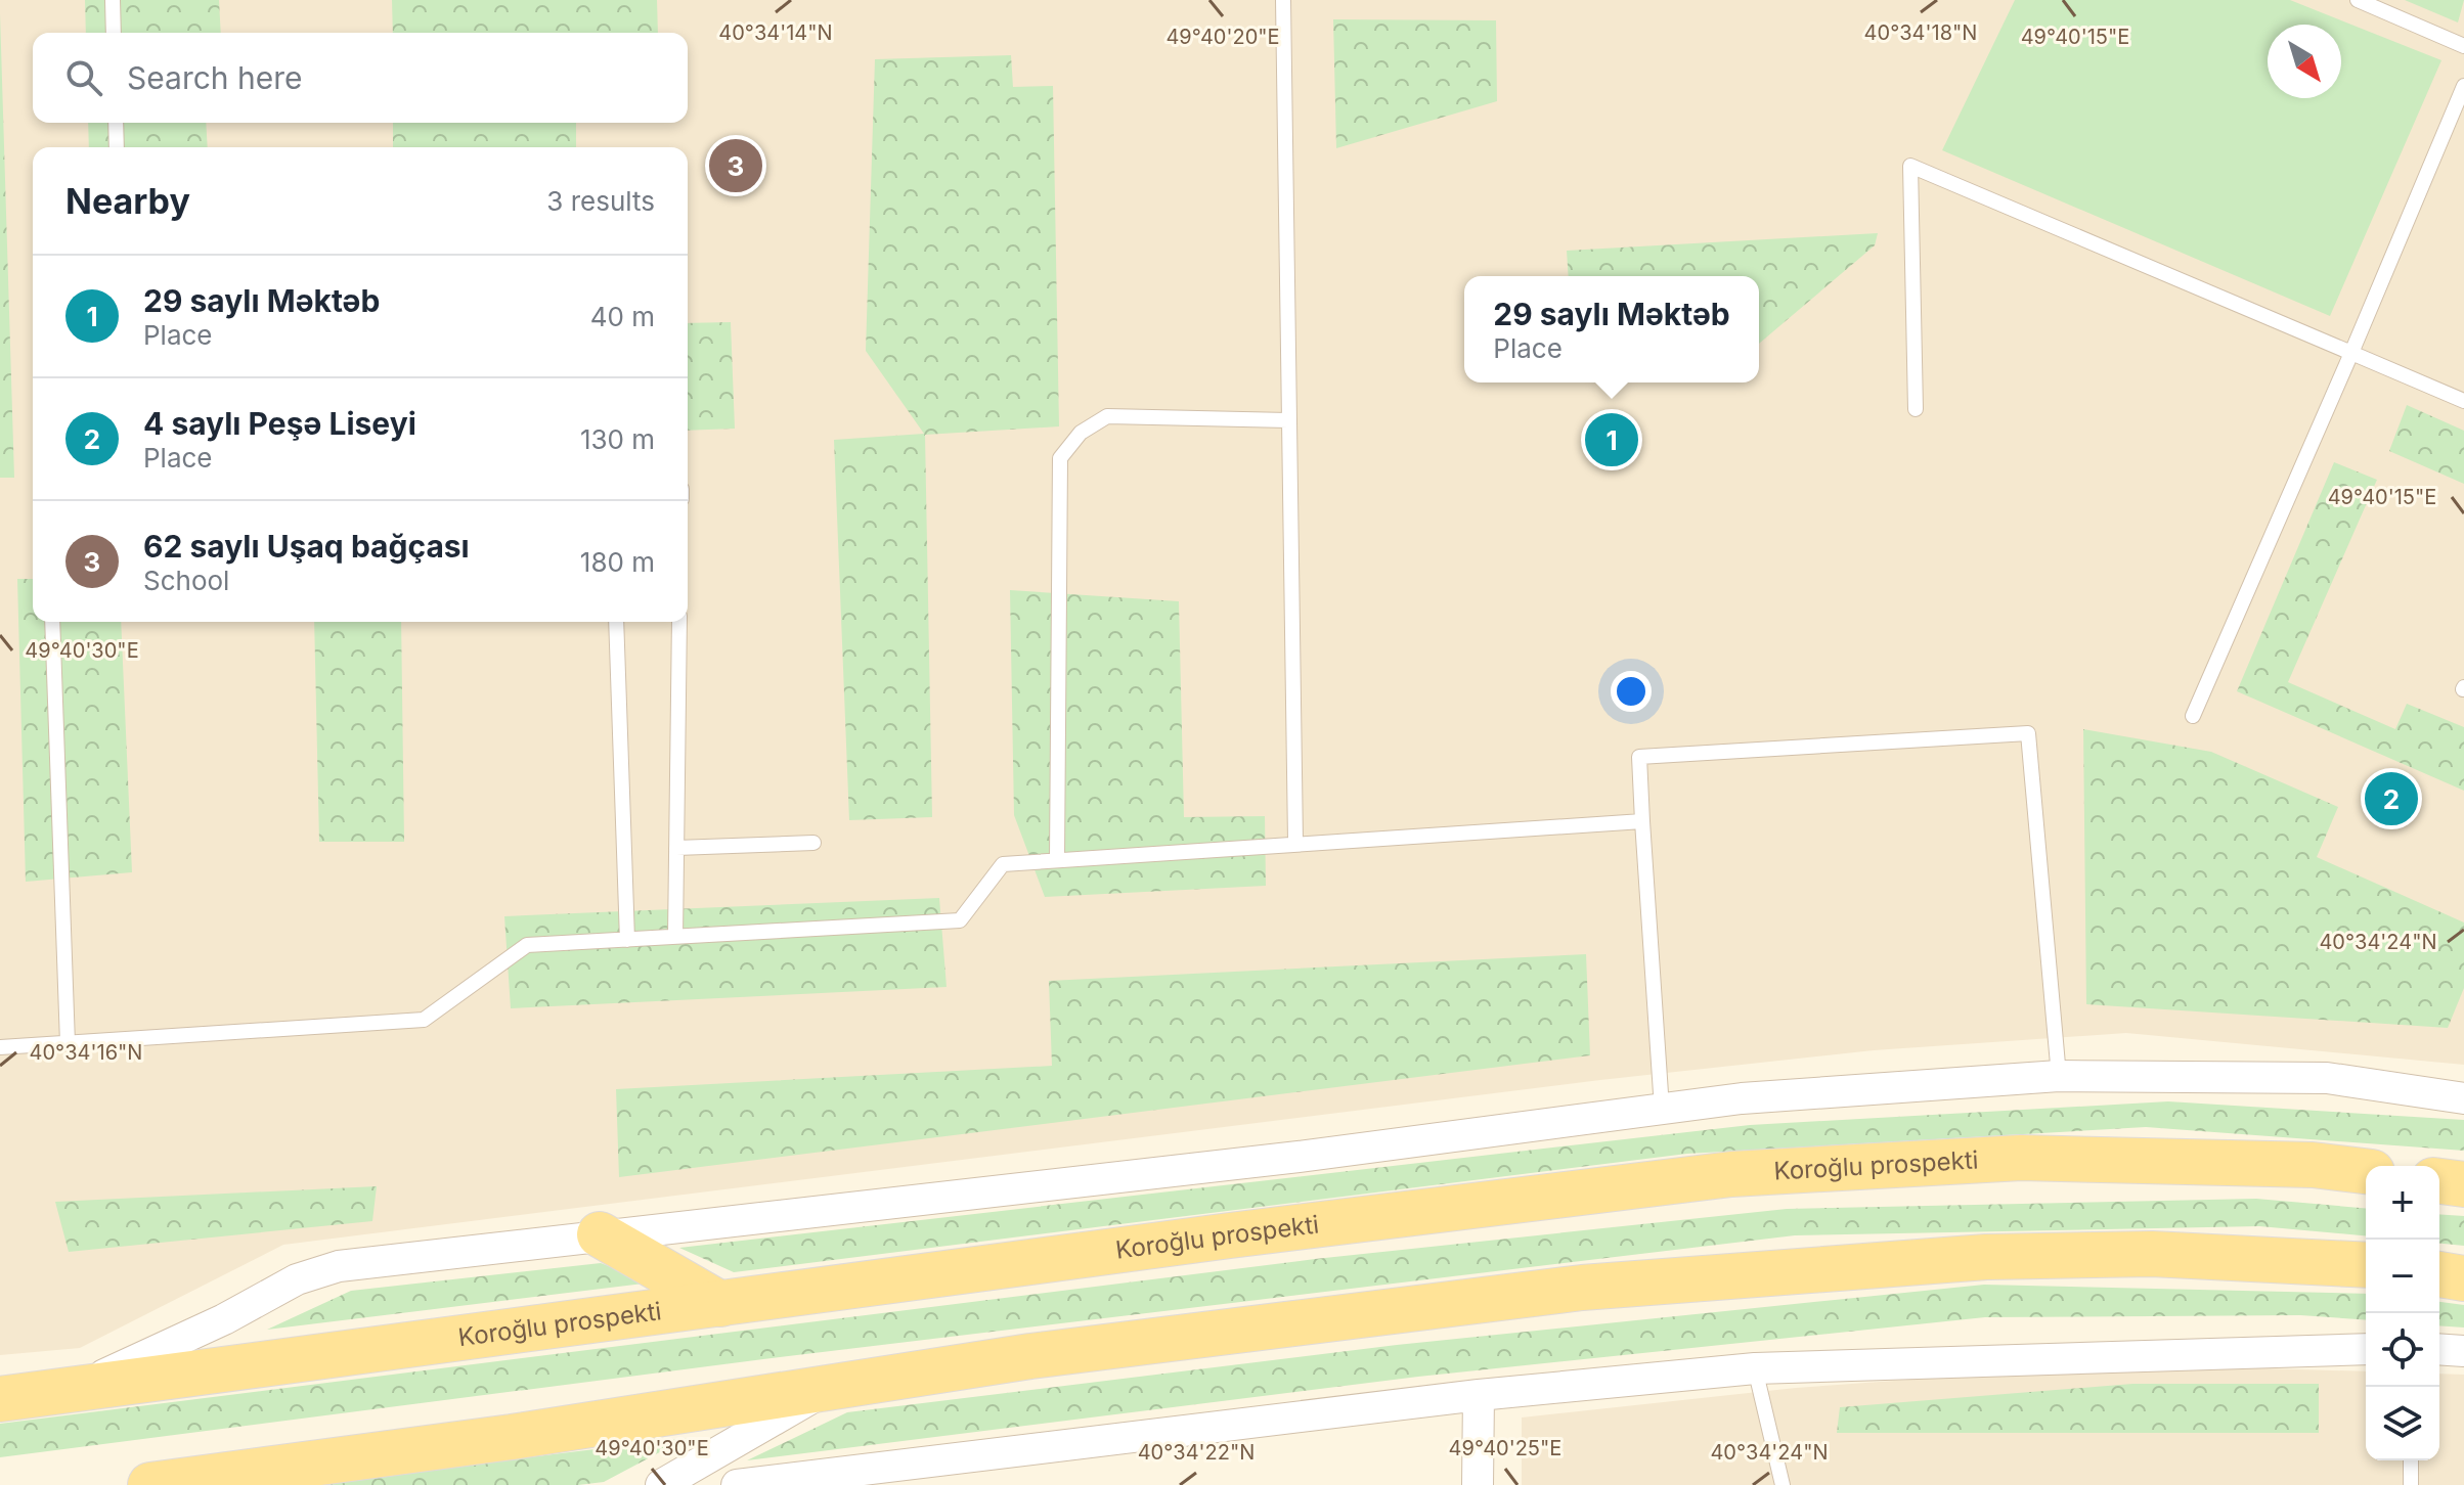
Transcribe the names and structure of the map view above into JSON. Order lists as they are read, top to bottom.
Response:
{
  "streets": {
    "main road": ["Koroğlu prospekti"]
  },
  "north": "bottom right",
  "page": {
    "search": "Search here",
    "pins": ["3", "1", "2"],
    "heading": ["Nearby", "3 results"],
    "list": [
      {
        "mark": "1",
        "name": "29 saylı Məktəb",
        "note": "Place",
        "value": "40 m"
      },
      {
        "mark": "2",
        "name": "4 saylı Peşə Liseyi",
        "note": "Place",
        "value": "130 m"
      },
      {
        "mark": "3",
        "name": "62 saylı Uşaq bağçası",
        "note": "School",
        "value": "180 m"
      }
    ],
    "popup": ["29 saylı Məktəb", "Place"],
    "map_buttons": ["+", "−"]
  },
  "coordinates": [
    "40°34'14\"N",
    "40°34'18\"N",
    "49°40'20\"E",
    "49°40'15\"E",
    "49°40'30\"E",
    "40°34'24\"N",
    "40°34'16\"N",
    "49°40'25\"E",
    "40°34'22\"N"
  ]
}
